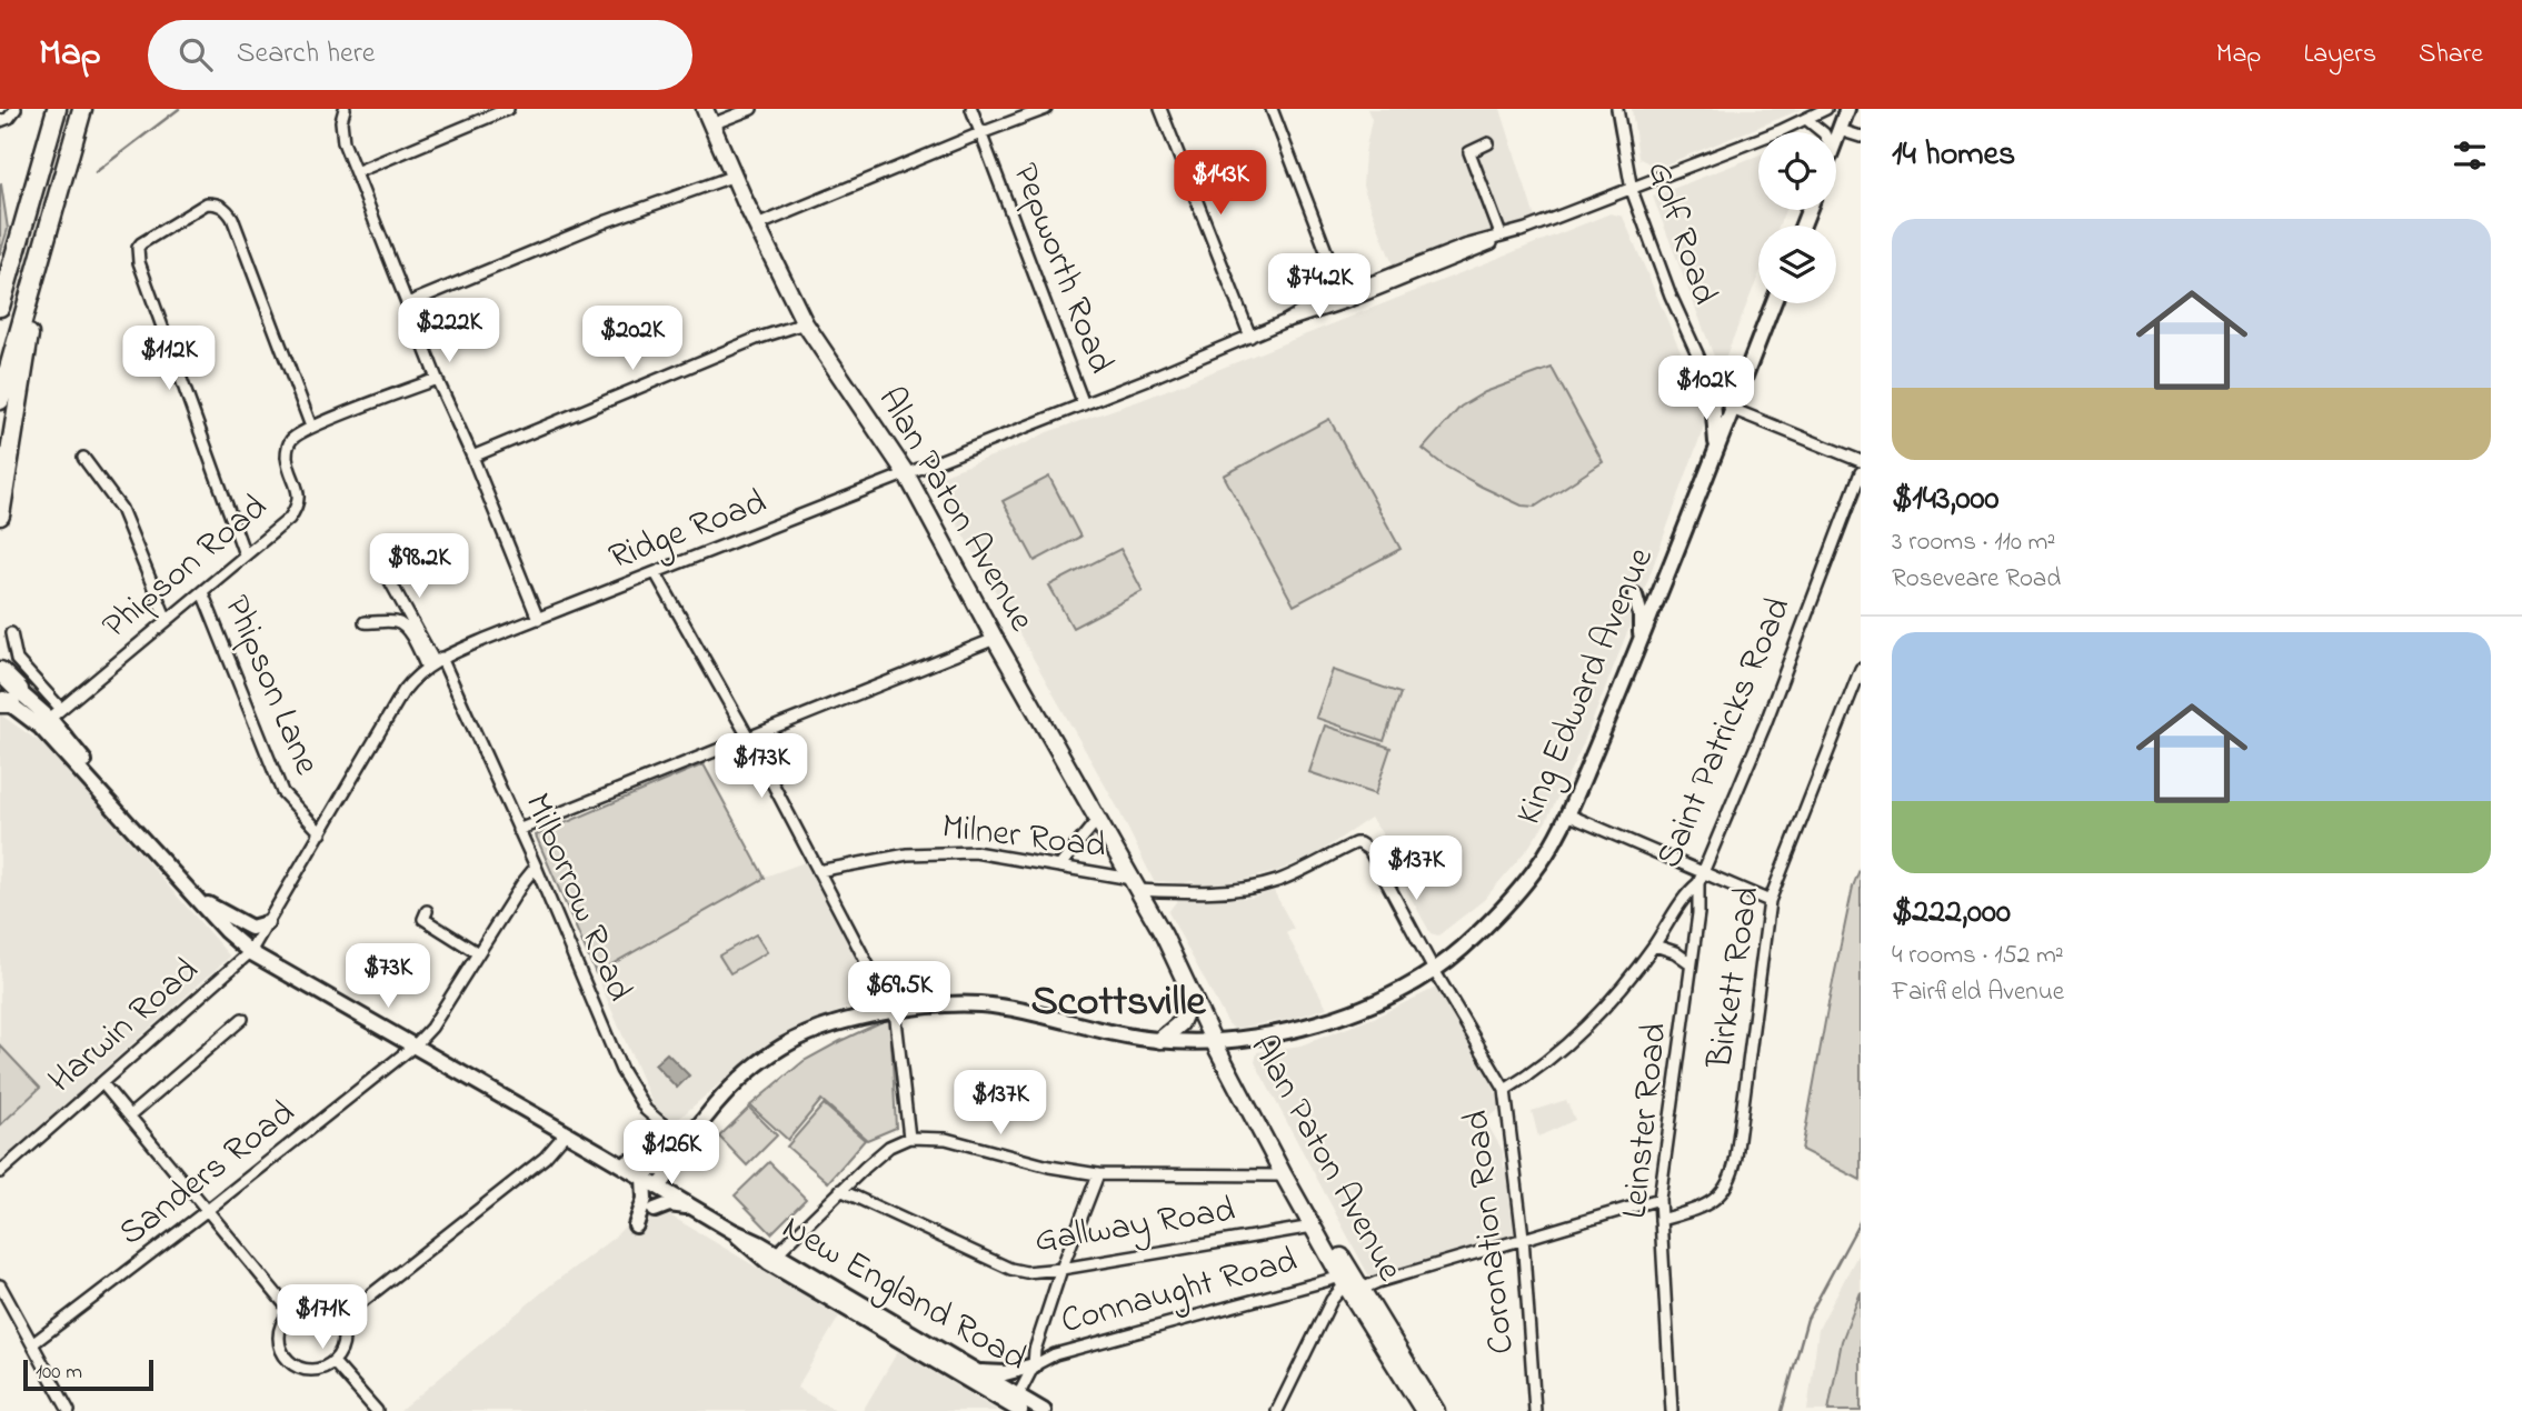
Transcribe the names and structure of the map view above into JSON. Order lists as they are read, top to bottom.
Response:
{
  "streets": {
    "main road": ["Alan Paton Avenue"],
    "street": [
      "Golf Road",
      "Pepworth Road",
      "Ridge Road",
      "Phipson Road",
      "Phipson Lane",
      "King Edward Avenue",
      "Saint Patricks Road",
      "Milner Road",
      "Milborrow Road",
      "Birkett Road",
      "Harwin Road",
      "Leinster Road",
      "Sanders Road",
      "Gallway Road",
      "Coronation Road",
      "Connaught Road",
      "New England Road"
    ]
  },
  "crossings": [
    ["Golf Road", "Ridge Road"],
    ["Golf Road", "King Edward Avenue"],
    ["Pepworth Road", "Ridge Road"],
    ["Alan Paton Avenue", "Ridge Road"],
    ["Alan Paton Avenue", "King Edward Avenue"],
    ["Alan Paton Avenue", "Milner Road"],
    ["Alan Paton Avenue", "Gallway Road"],
    ["Alan Paton Avenue", "Connaught Road"],
    ["Ridge Road", "Phipson Lane"],
    ["Ridge Road", "Milborrow Road"],
    ["Ridge Road", "Harwin Road"],
    ["Ridge Road", "New England Road"],
    ["Phipson Road", "Phipson Lane"],
    ["Phipson Road", "New England Road"],
    ["King Edward Avenue", "Milborrow Road"],
    ["King Edward Avenue", "Coronation Road"],
    ["King Edward Avenue", "New England Road"],
    ["Saint Patricks Road", "Leinster Road"],
    ["Saint Patricks Road", "Coronation Road"],
    ["Milner Road", "Coronation Road"],
    ["Milborrow Road", "Sanders Road"],
    ["Birkett Road", "Leinster Road"],
    ["Harwin Road", "New England Road"],
    ["Sanders Road", "New England Road"],
    ["Connaught Road", "New England Road"]
  ],
  "districts": ["Scottsville"],
  "scale_bar": "100 m",
  "page": {
    "header": "Map",
    "search": "Search here",
    "nav": ["Map", "Layers", "Share"],
    "heading": "14 homes",
    "price": [
      "$143K",
      "$74.2K",
      "$222K",
      "$202K",
      "$112K",
      "$102K",
      "$98.2K",
      "$173K",
      "$137K",
      "$73K",
      "$69.5K",
      "$137K",
      "$126K",
      "$171K"
    ],
    "list": [
      {
        "name": "$143,000",
        "note": "3 rooms · 110 m² · Roseveare Road"
      },
      {
        "name": "$222,000",
        "note": "4 rooms · 152 m² · Fairfield Avenue"
      }
    ],
    "scale": "100 m"
  }
}
